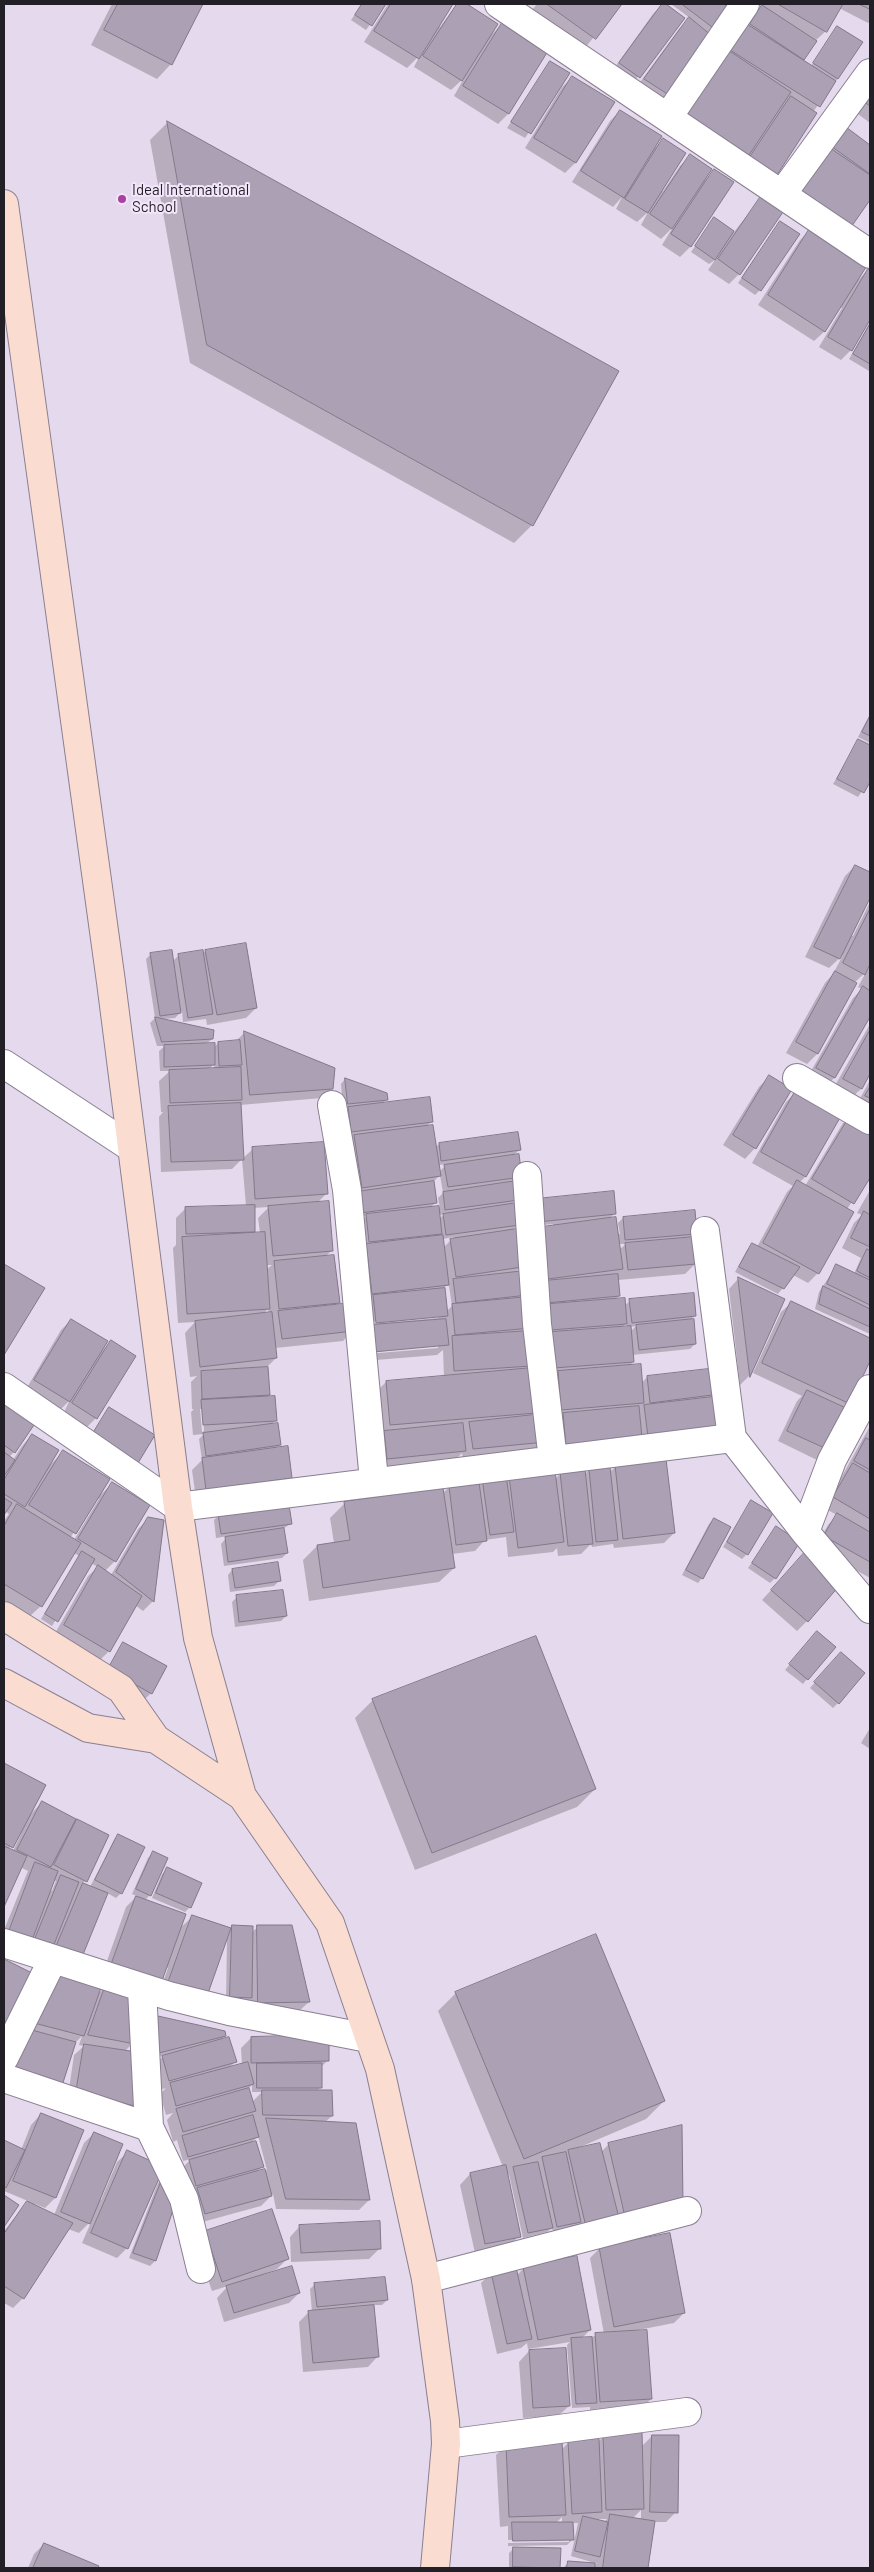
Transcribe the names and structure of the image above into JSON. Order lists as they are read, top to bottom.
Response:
{
  "places": ["Ideal International School"]
}
